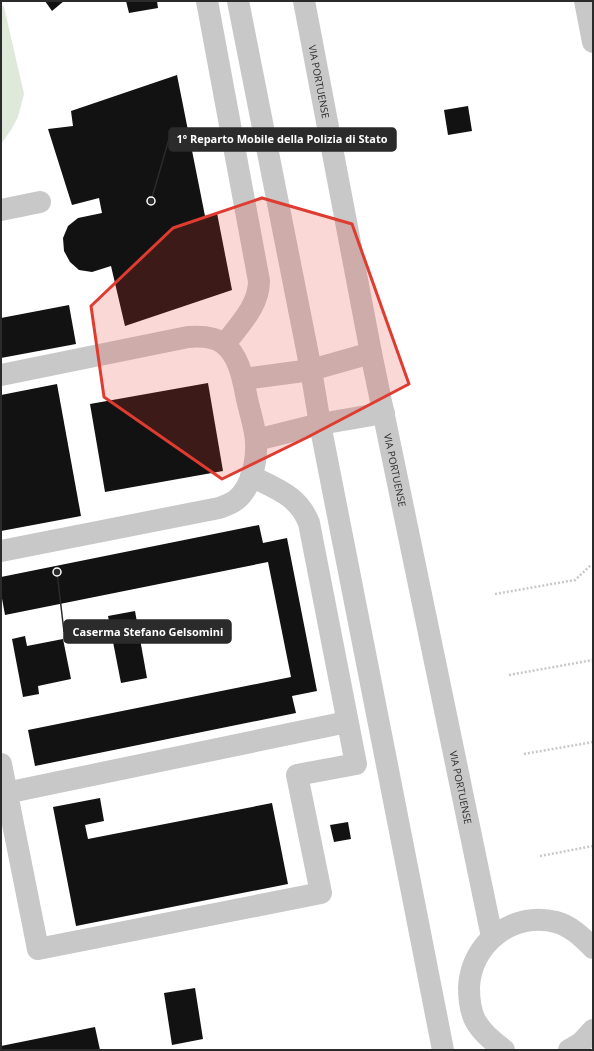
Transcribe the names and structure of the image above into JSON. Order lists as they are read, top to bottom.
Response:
{
  "streets": {
    "street": ["VIA PORTUENSE"]
  },
  "places": ["1º Reparto Mobile della Polizia di Stato", "Caserma Stefano Gelsomini"]
}
